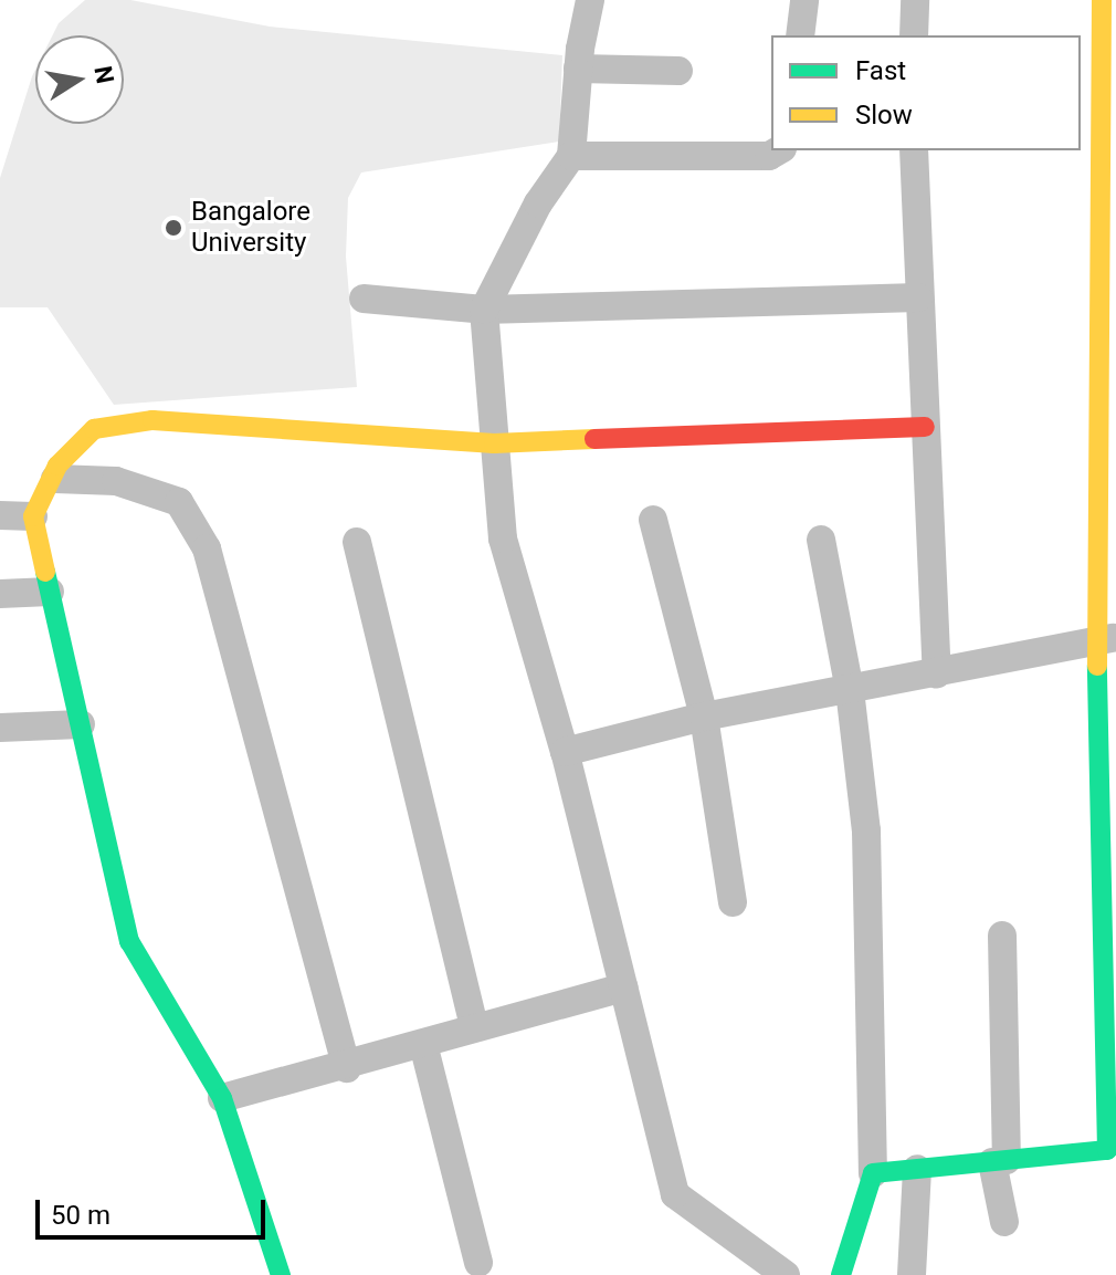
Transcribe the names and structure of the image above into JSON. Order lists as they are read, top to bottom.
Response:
{
  "places": ["Bangalore University"],
  "legend": ["Fast", "Slow"],
  "scale_bar": "50 m",
  "north": "right"
}
